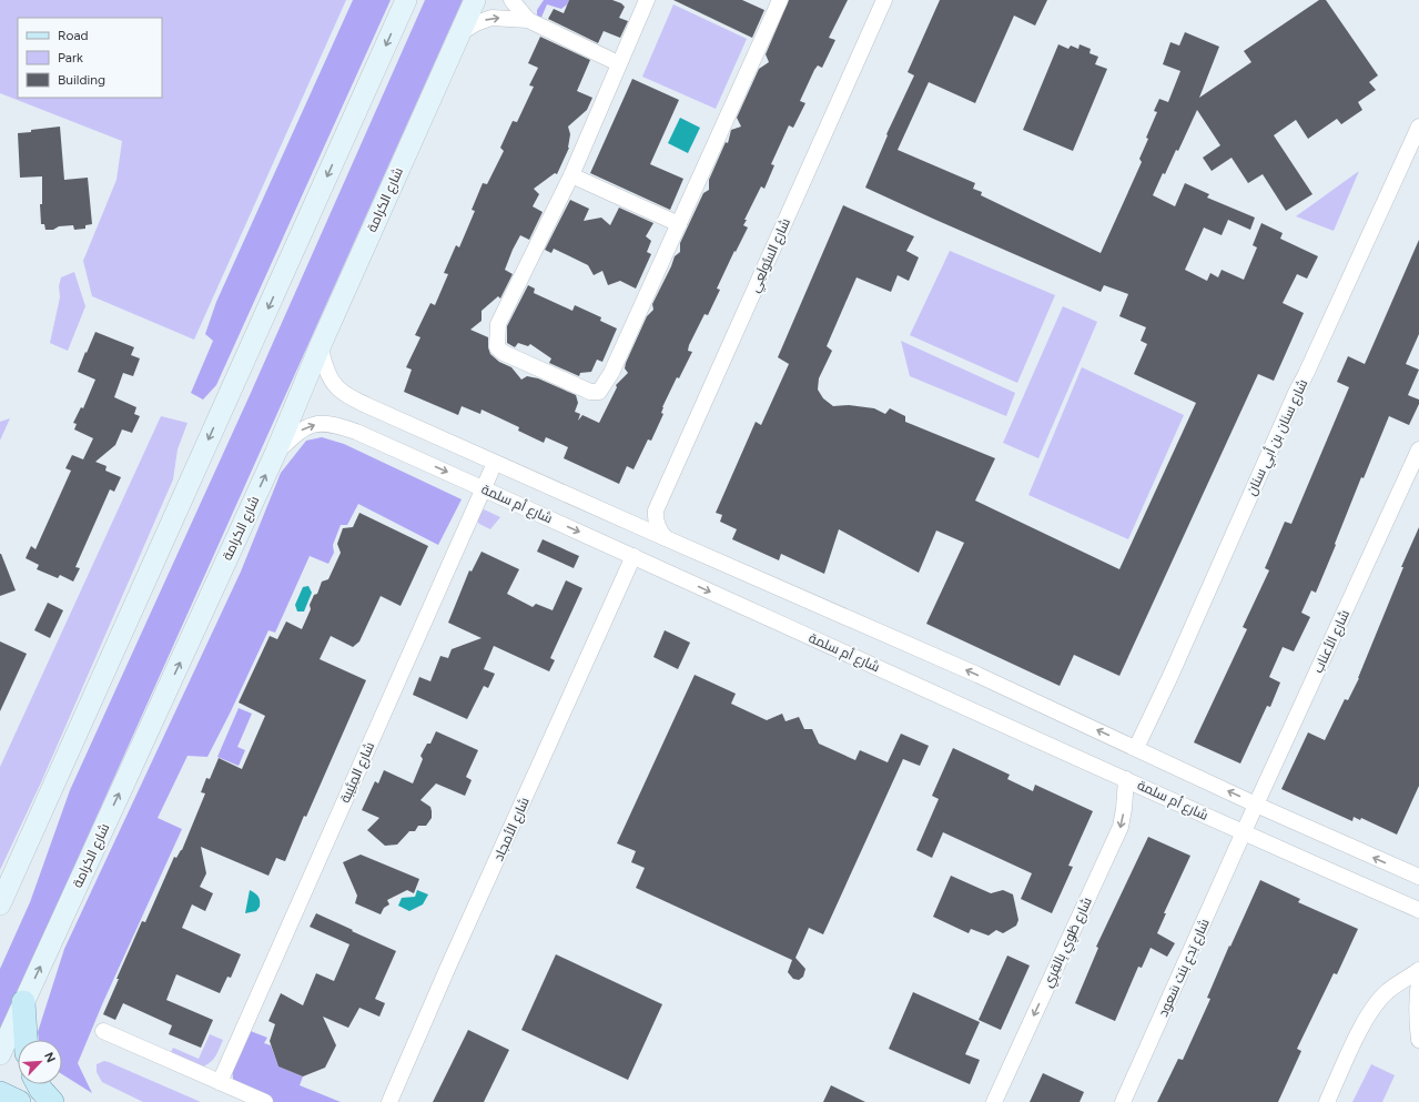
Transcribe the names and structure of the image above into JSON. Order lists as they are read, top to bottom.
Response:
{
  "streets": {
    "main road": ["شارع الكرامة"],
    "street": [
      "شارع السُّولَعِي",
      "شارع سنان بن أبي سنان",
      "شارع أم سلمة",
      "شارع الأعناب",
      "شارع المِثِيبة",
      "شارع الأمجاد",
      "شارع طَوِي بِالقِرِي",
      "شارع بَدع بنت سَعود"
    ]
  },
  "crossings": [
    ["شارع الكرامة", "شارع أم سلمة"],
    ["شارع أم سلمة", "شارع الأعناب"],
    ["شارع أم سلمة", "شارع المِثِيبة"],
    ["شارع أم سلمة", "شارع الأمجاد"],
    ["شارع أم سلمة", "شارع طَوِي بِالقِرِي"],
    ["شارع أم سلمة", "شارع بَدع بنت سَعود"],
    ["شارع الأعناب", "شارع بَدع بنت سَعود"]
  ],
  "one_way": ["شارع طَوِي بِالقِرِي"],
  "legend": ["Road", "Park", "Building"],
  "north": "top right"
}
